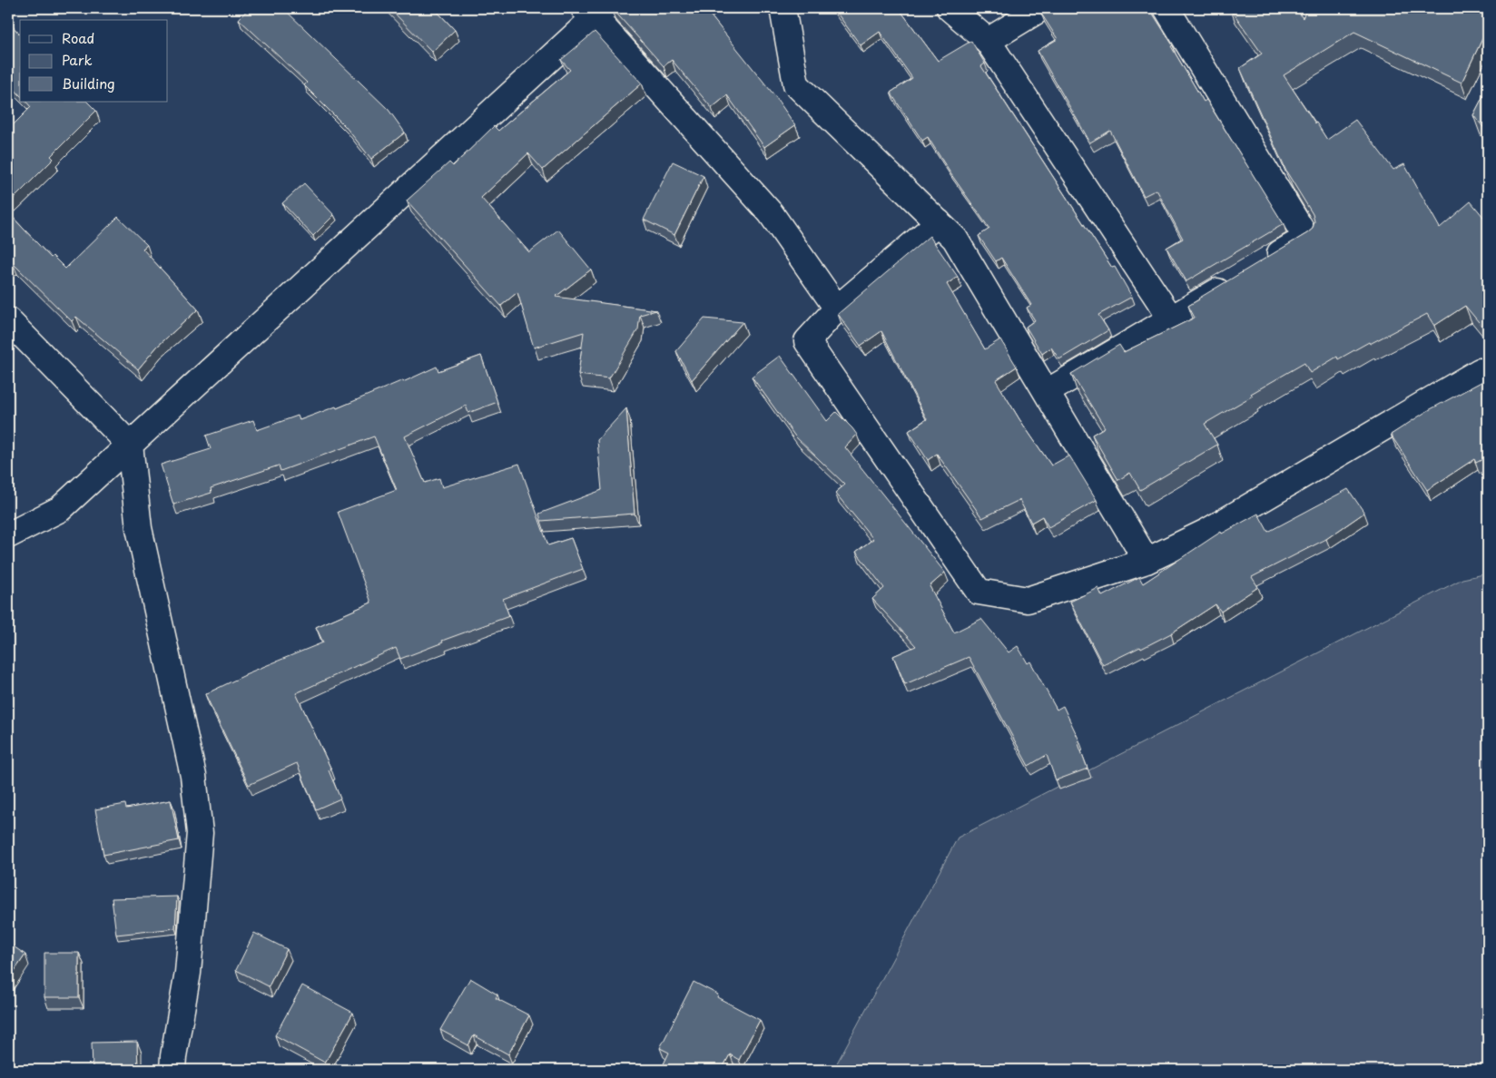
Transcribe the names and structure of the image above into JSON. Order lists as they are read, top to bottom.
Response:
{
  "legend": ["Road", "Park", "Building"]
}
